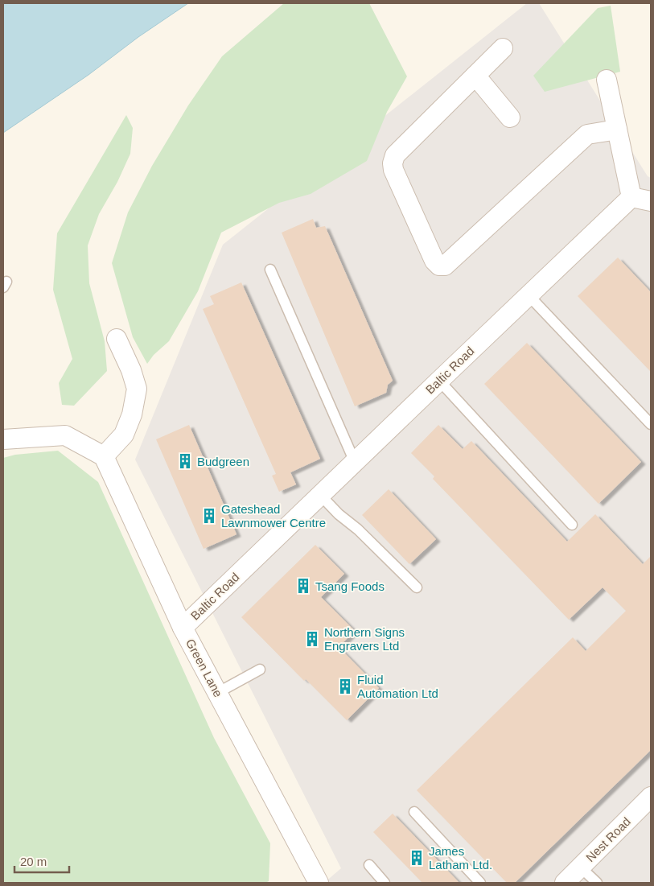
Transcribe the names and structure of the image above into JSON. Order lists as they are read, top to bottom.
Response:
{
  "streets": {
    "street": ["Baltic Road", "Green Lane", "Nest Road"]
  },
  "crossings": [
    ["Baltic Road", "Green Lane"]
  ],
  "places": {
    "building": [
      "Budgreen",
      "Gateshead Lawnmower Centre",
      "Tsang Foods",
      "Northern Signs Engravers Ltd",
      "Fluid Automation Ltd",
      "James Latham Ltd."
    ]
  },
  "scale_bar": "20 m"
}
